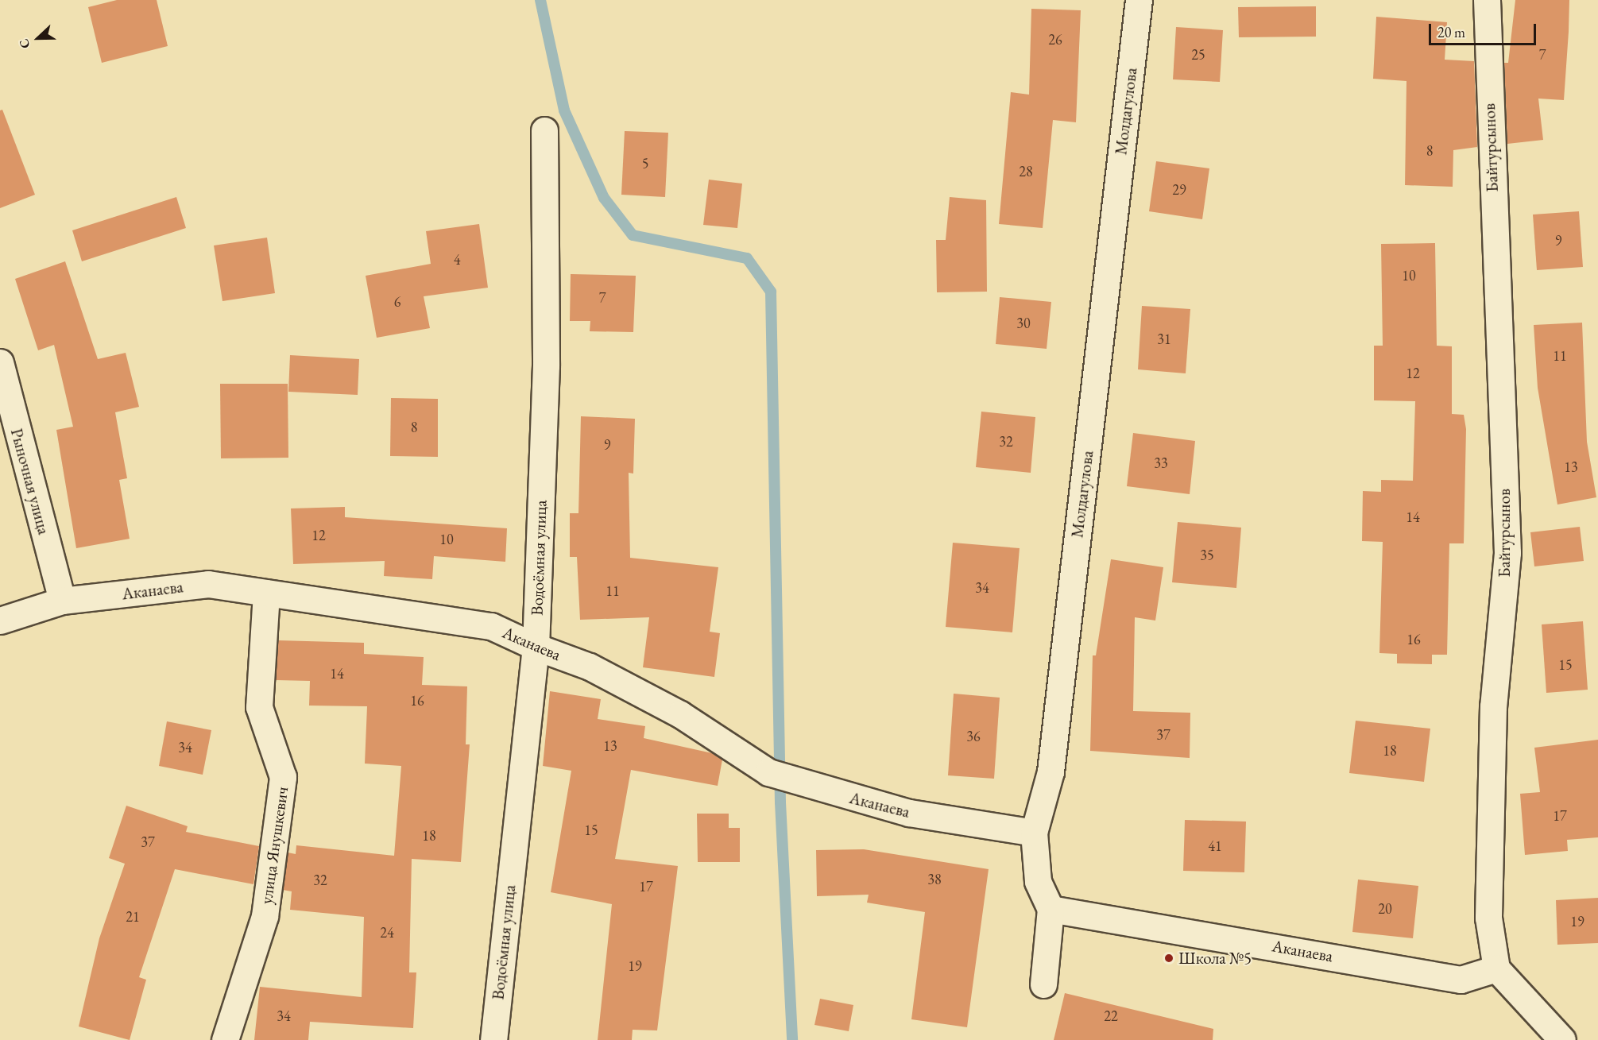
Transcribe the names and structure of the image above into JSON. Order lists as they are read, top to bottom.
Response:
{
  "streets": {
    "street": [
      "Молдагулова",
      "Байтурсынов",
      "Рыночная улица",
      "Водоёмная улица",
      "Аканаева",
      "улица Янушкевич"
    ]
  },
  "crossings": [
    ["Молдагулова", "Аканаева"],
    ["Байтурсынов", "Аканаева"],
    ["Рыночная улица", "Аканаева"],
    ["Водоёмная улица", "Аканаева"],
    ["Аканаева", "улица Янушкевич"]
  ],
  "places": ["Школа №5"],
  "house_numbers": [
    "26",
    "25",
    "7",
    "8",
    "5",
    "28",
    "29",
    "9",
    "4",
    "10",
    "7",
    "6",
    "30",
    "31",
    "11",
    "12",
    "8",
    "32",
    "9",
    "33",
    "13",
    "14",
    "12",
    "10",
    "35",
    "34",
    "11",
    "16",
    "15",
    "14",
    "16",
    "37",
    "36",
    "13",
    "34",
    "18",
    "17",
    "15",
    "18",
    "37",
    "41",
    "38",
    "32",
    "17",
    "20",
    "21",
    "19",
    "24",
    "19",
    "34",
    "22"
  ],
  "scale_bar": "20 m",
  "north": "left"
}
